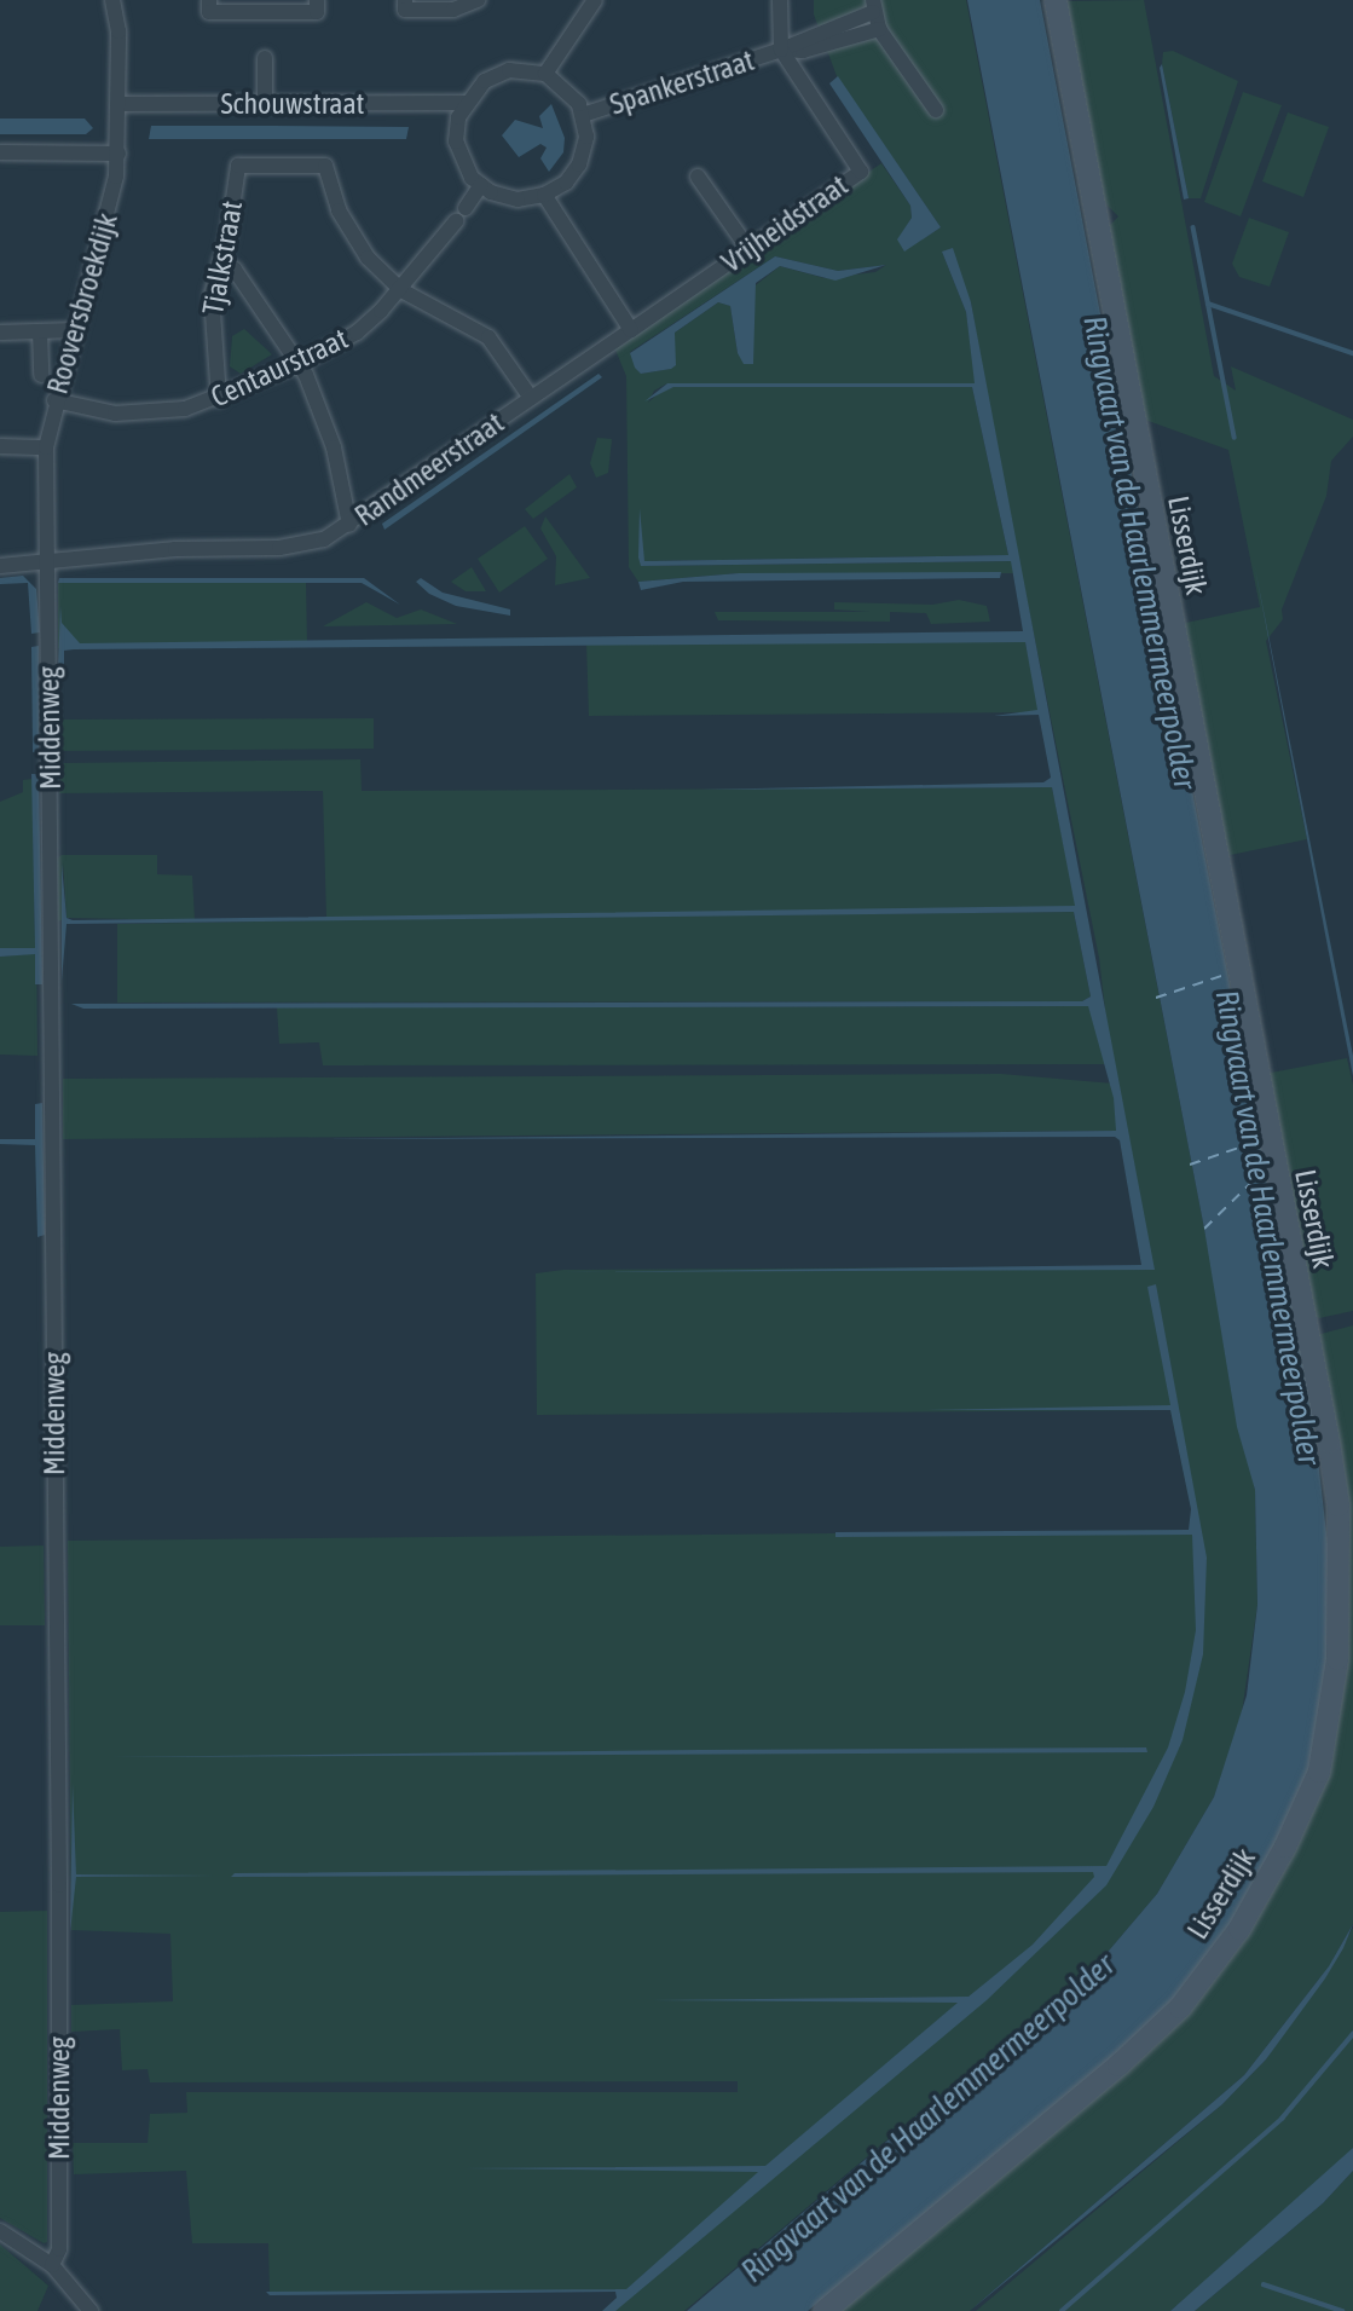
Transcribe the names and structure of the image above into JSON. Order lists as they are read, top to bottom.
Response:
{
  "streets": {
    "street": [
      "Spankerstraat",
      "Schouwstraat",
      "Vrijheidstraat",
      "Tjalkstraat",
      "Rooversbroekdijk",
      "Centaurstraat",
      "Randmeerstraat",
      "Lisserdijk",
      "Middenweg"
    ]
  },
  "crossings": [
    ["Spankerstraat", "Schouwstraat"],
    ["Spankerstraat", "Vrijheidstraat"],
    ["Spankerstraat", "Centaurstraat"],
    ["Schouwstraat", "Rooversbroekdijk"],
    ["Schouwstraat", "Centaurstraat"],
    ["Vrijheidstraat", "Randmeerstraat"],
    ["Tjalkstraat", "Centaurstraat"],
    ["Rooversbroekdijk", "Centaurstraat"],
    ["Rooversbroekdijk", "Randmeerstraat"],
    ["Rooversbroekdijk", "Middenweg"],
    ["Randmeerstraat", "Middenweg"]
  ],
  "water": ["Ringvaart van de Haarlemmermeerpolder"]
}
